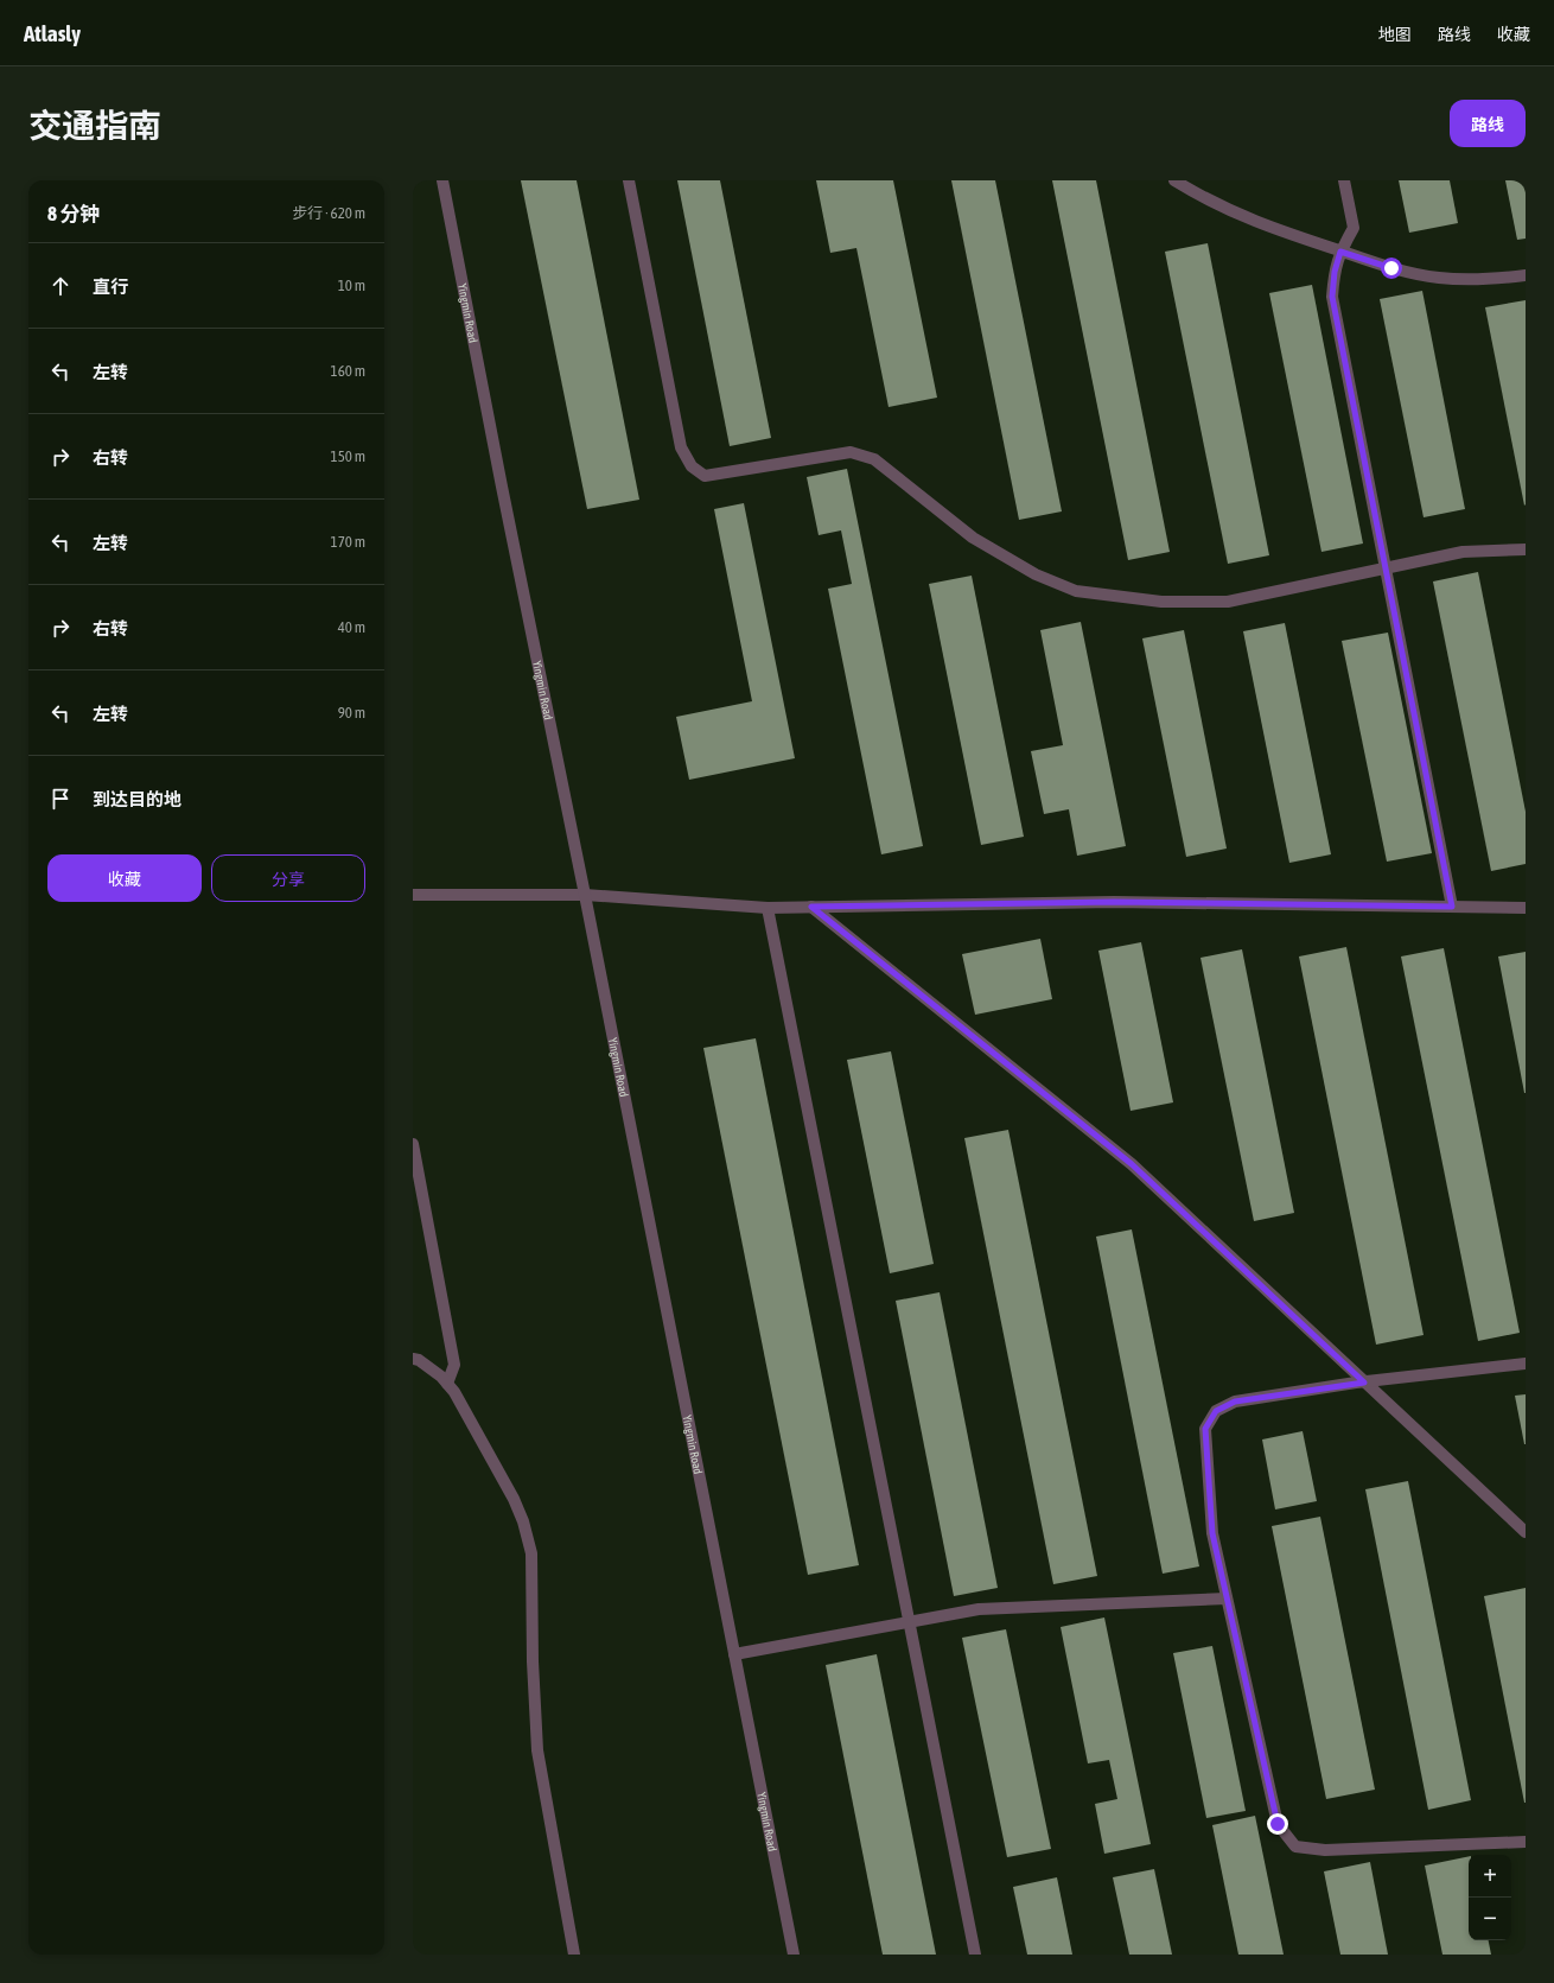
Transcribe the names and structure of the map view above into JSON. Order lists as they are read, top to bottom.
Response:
{
  "streets": {
    "street": ["Yingmin Road"]
  },
  "page": {
    "header": "Atlasly",
    "nav": ["地图", "路线", "收藏"],
    "title": "交通指南",
    "buttons": [
      "路线",
      ["收藏", "分享"]
    ],
    "heading": ["8 分钟", "步行 · 620 m"],
    "list": [
      ["直行", "10 m"],
      ["左转", "160 m"],
      ["右转", "150 m"],
      ["左转", "170 m"],
      ["右转", "40 m"],
      ["左转", "90 m"],
      "到达目的地"
    ],
    "map_buttons": ["+", "−"]
  }
}
